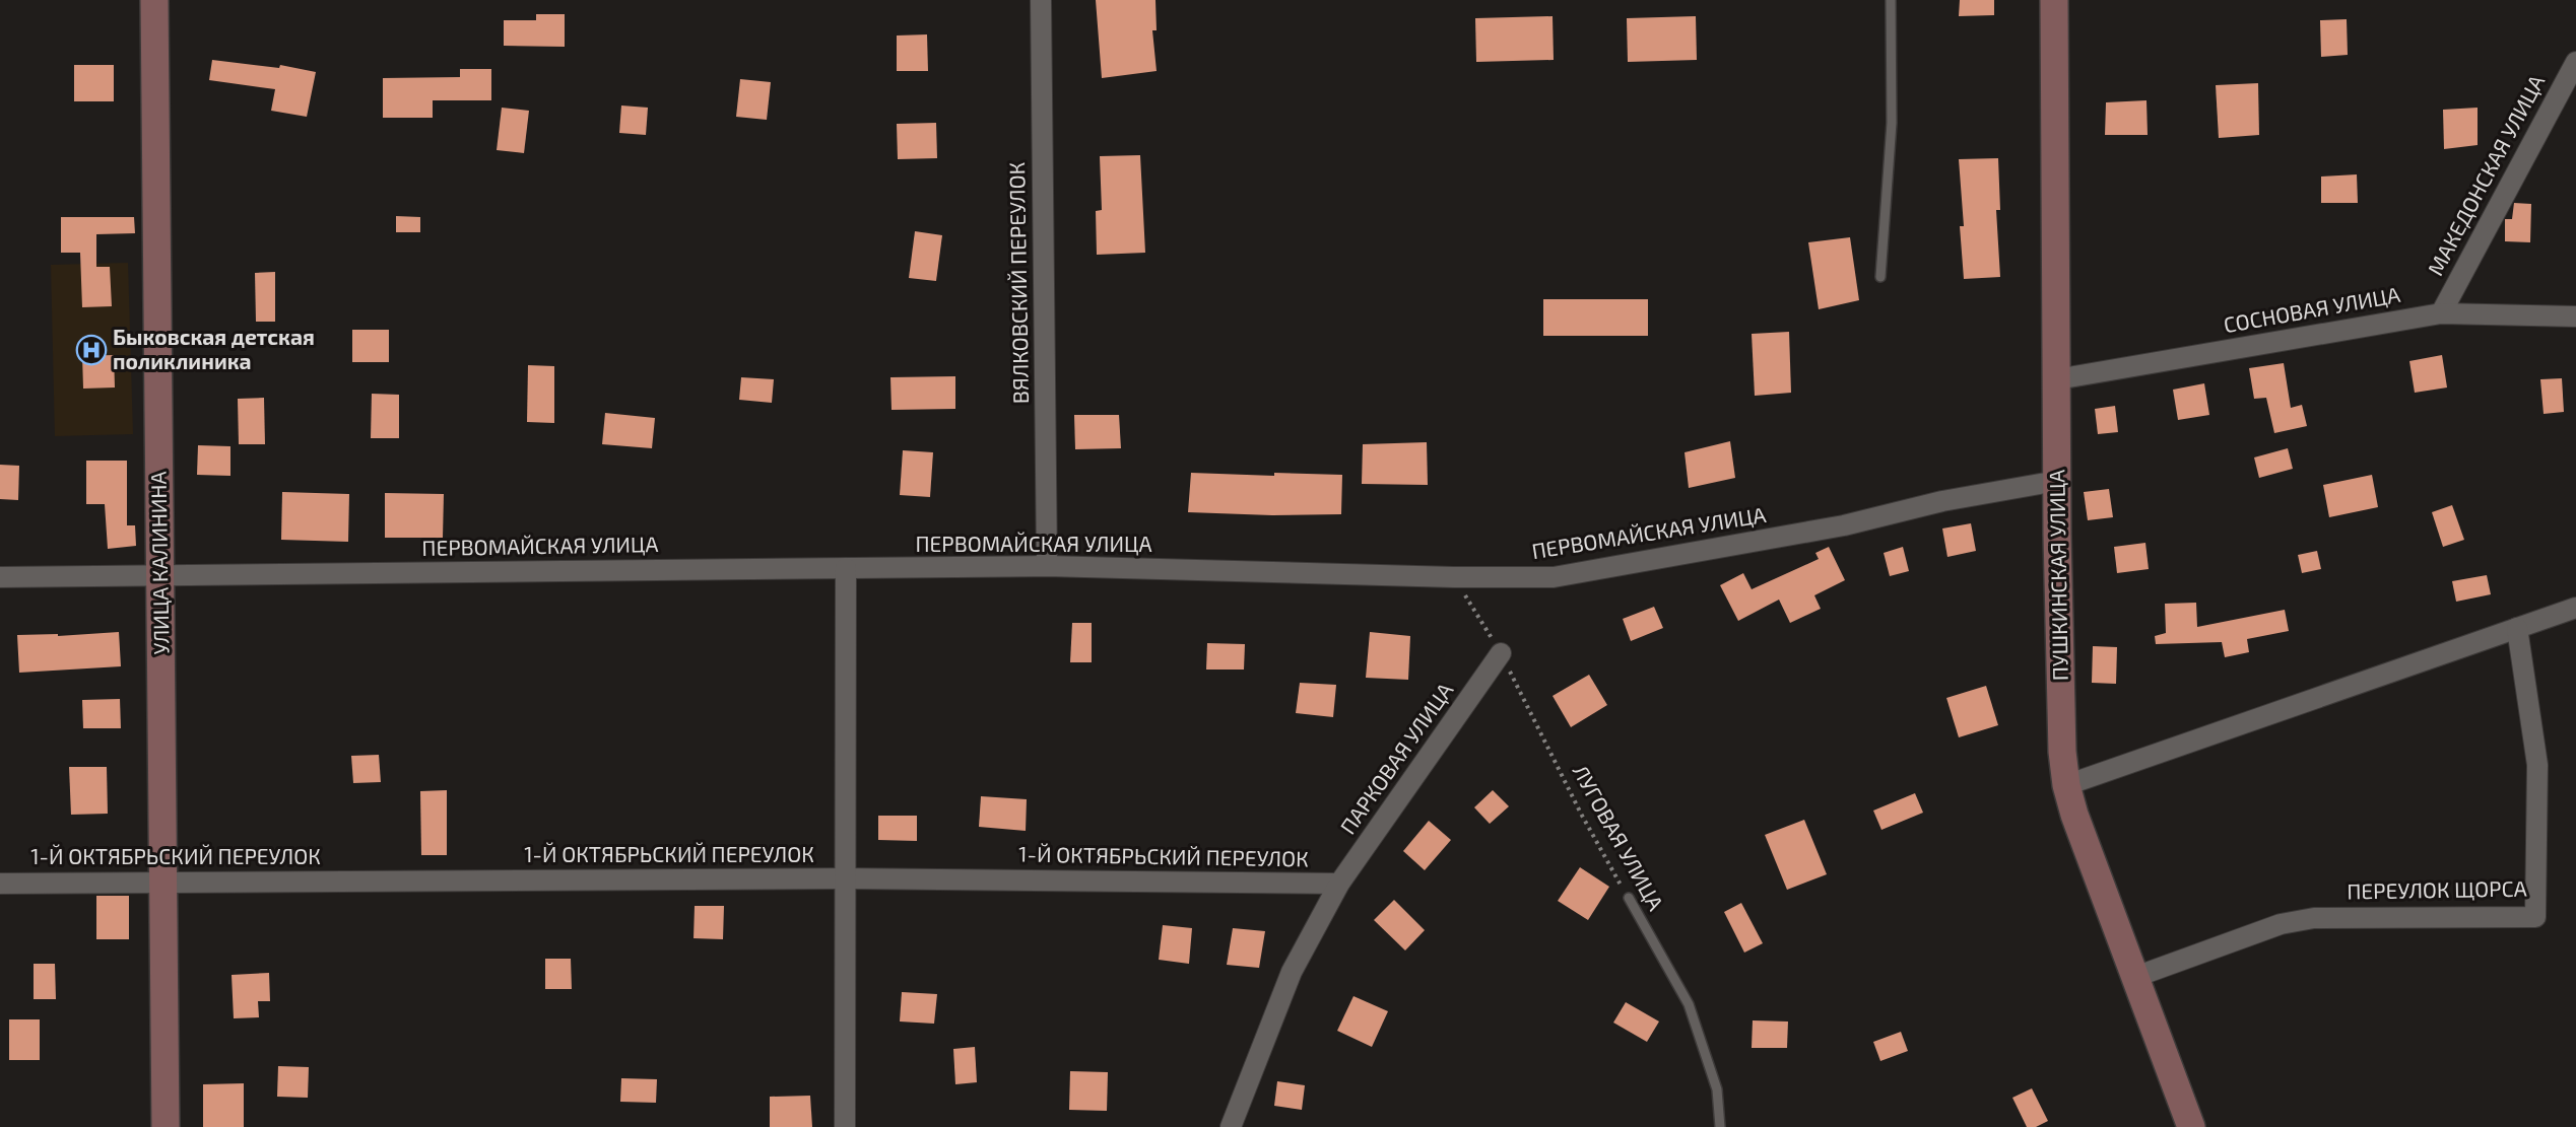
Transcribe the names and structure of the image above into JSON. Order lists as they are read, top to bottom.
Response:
{
  "streets": {
    "street": [
      "МАКЕДОНСКАЯ УЛИЦА",
      "ВЯЛКОВСКИЙ ПЕРЕУЛОК",
      "СОСНОВАЯ УЛИЦА",
      "ПЕРВОМАЙСКАЯ УЛИЦА",
      "УЛИЦА КАЛИНИНА",
      "ПУШКИНСКАЯ УЛИЦА",
      "ПАРКОВАЯ УЛИЦА",
      "1-Й ОКТЯБРЬСКИЙ ПЕРЕУЛОК",
      "ПЕРЕУЛОК ЩОРСА"
    ],
    "lane": ["ЛУГОВАЯ УЛИЦА"]
  },
  "crossings": [
    ["МАКЕДОНСКАЯ УЛИЦА", "СОСНОВАЯ УЛИЦА"],
    ["ВЯЛКОВСКИЙ ПЕРЕУЛОК", "ПЕРВОМАЙСКАЯ УЛИЦА"],
    ["СОСНОВАЯ УЛИЦА", "ПУШКИНСКАЯ УЛИЦА"],
    ["ПЕРВОМАЙСКАЯ УЛИЦА", "УЛИЦА КАЛИНИНА"],
    ["ПЕРВОМАЙСКАЯ УЛИЦА", "ПУШКИНСКАЯ УЛИЦА"],
    ["ПЕРВОМАЙСКАЯ УЛИЦА", "ЛУГОВАЯ УЛИЦА"],
    ["УЛИЦА КАЛИНИНА", "1-Й ОКТЯБРЬСКИЙ ПЕРЕУЛОК"],
    ["ПУШКИНСКАЯ УЛИЦА", "ПЕРЕУЛОК ЩОРСА"],
    ["ПАРКОВАЯ УЛИЦА", "ЛУГОВАЯ УЛИЦА"],
    ["ПАРКОВАЯ УЛИЦА", "1-Й ОКТЯБРЬСКИЙ ПЕРЕУЛОК"]
  ],
  "places": {
    "hospital": ["Быковская детская поликлиника"]
  }
}
